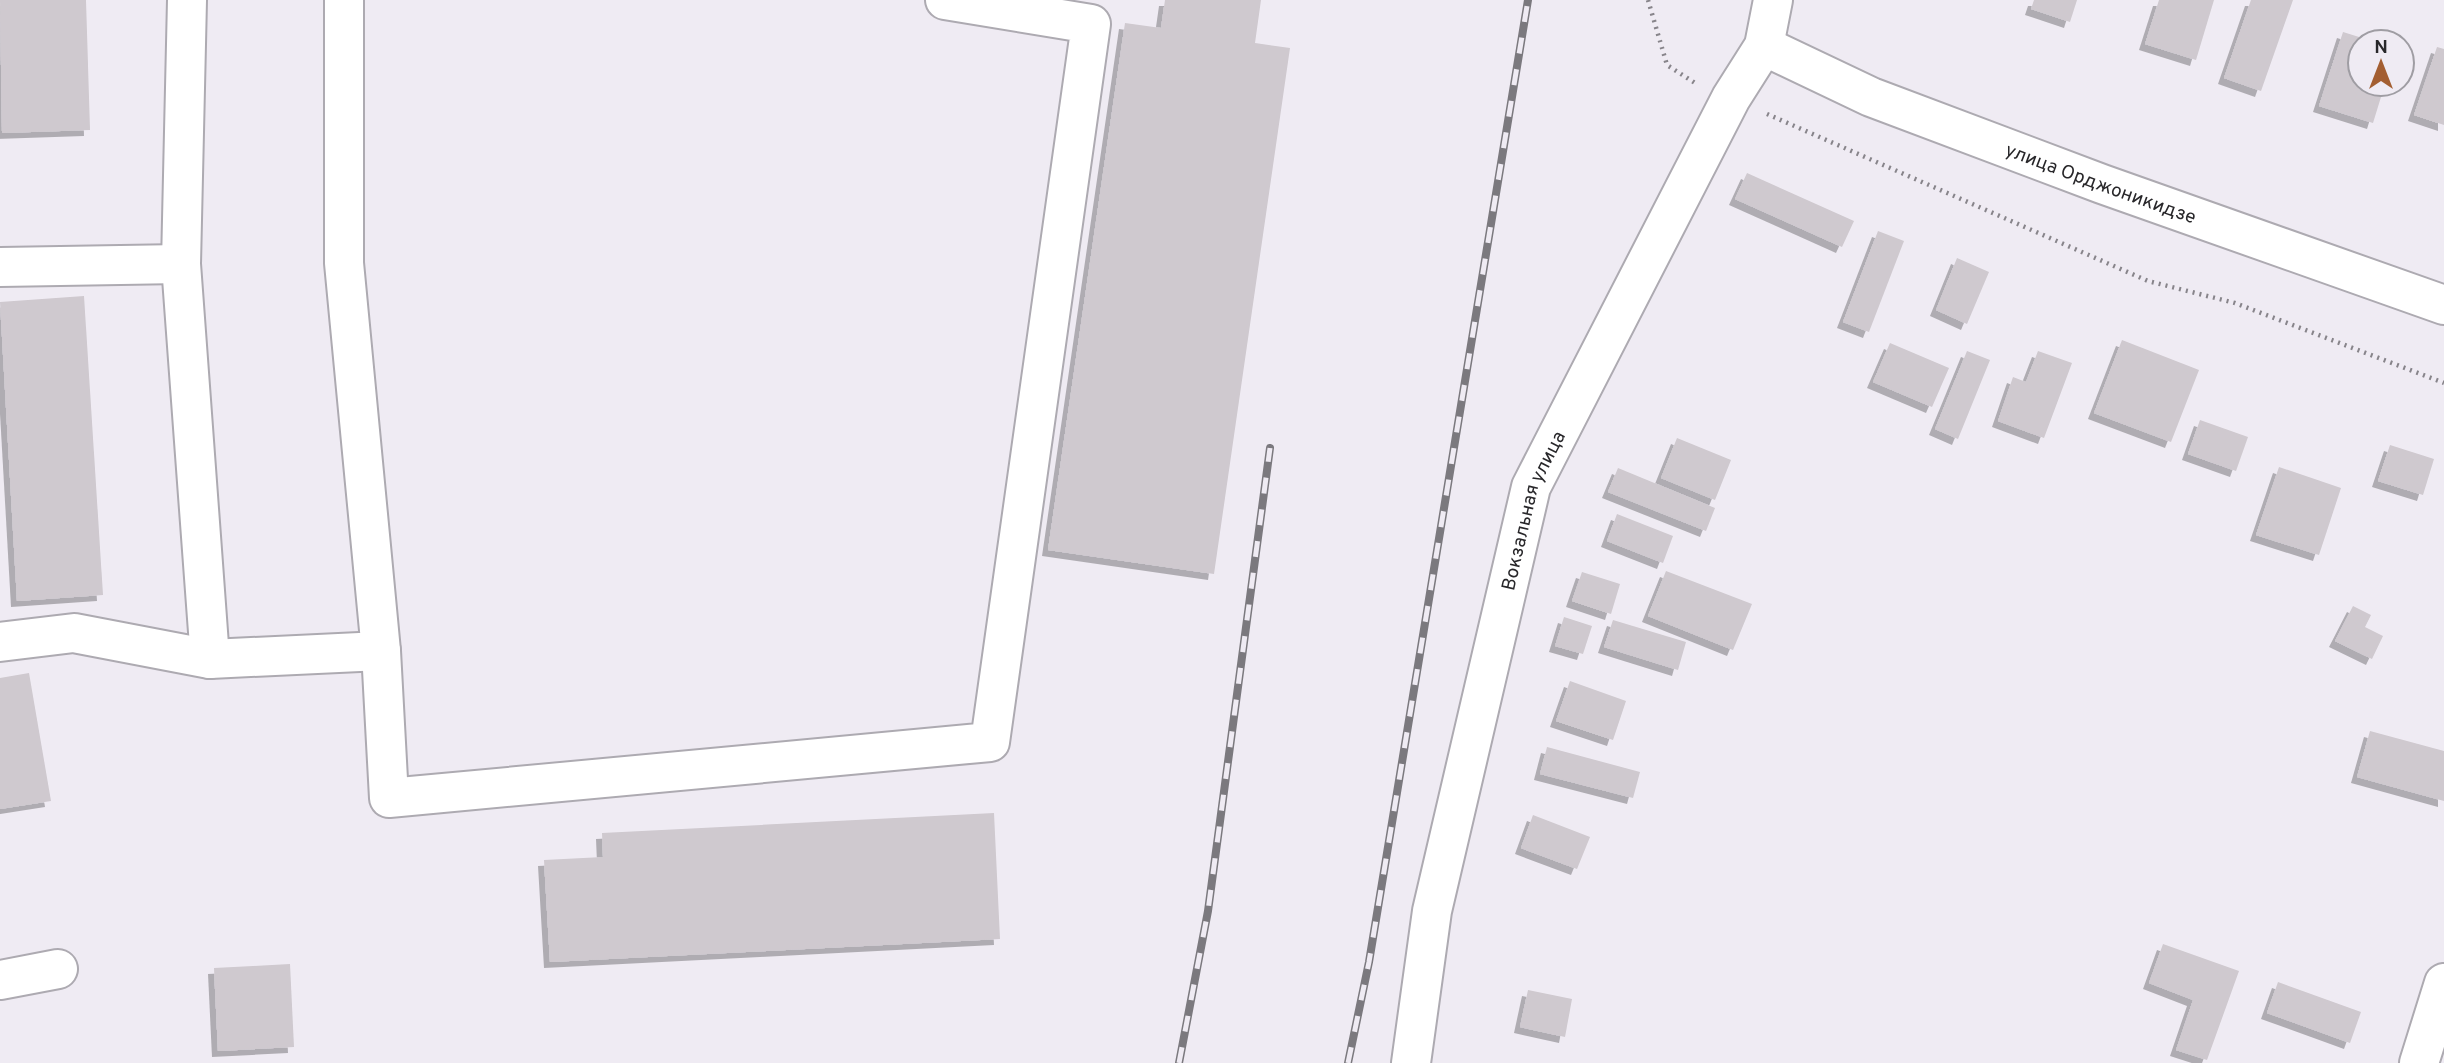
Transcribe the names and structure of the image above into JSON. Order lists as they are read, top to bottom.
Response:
{
  "streets": {
    "street": ["улица Орджоникидзе", "Вокзальная улица"]
  },
  "crossings": [
    ["улица Орджоникидзе", "Вокзальная улица"]
  ],
  "north": "top"
}
